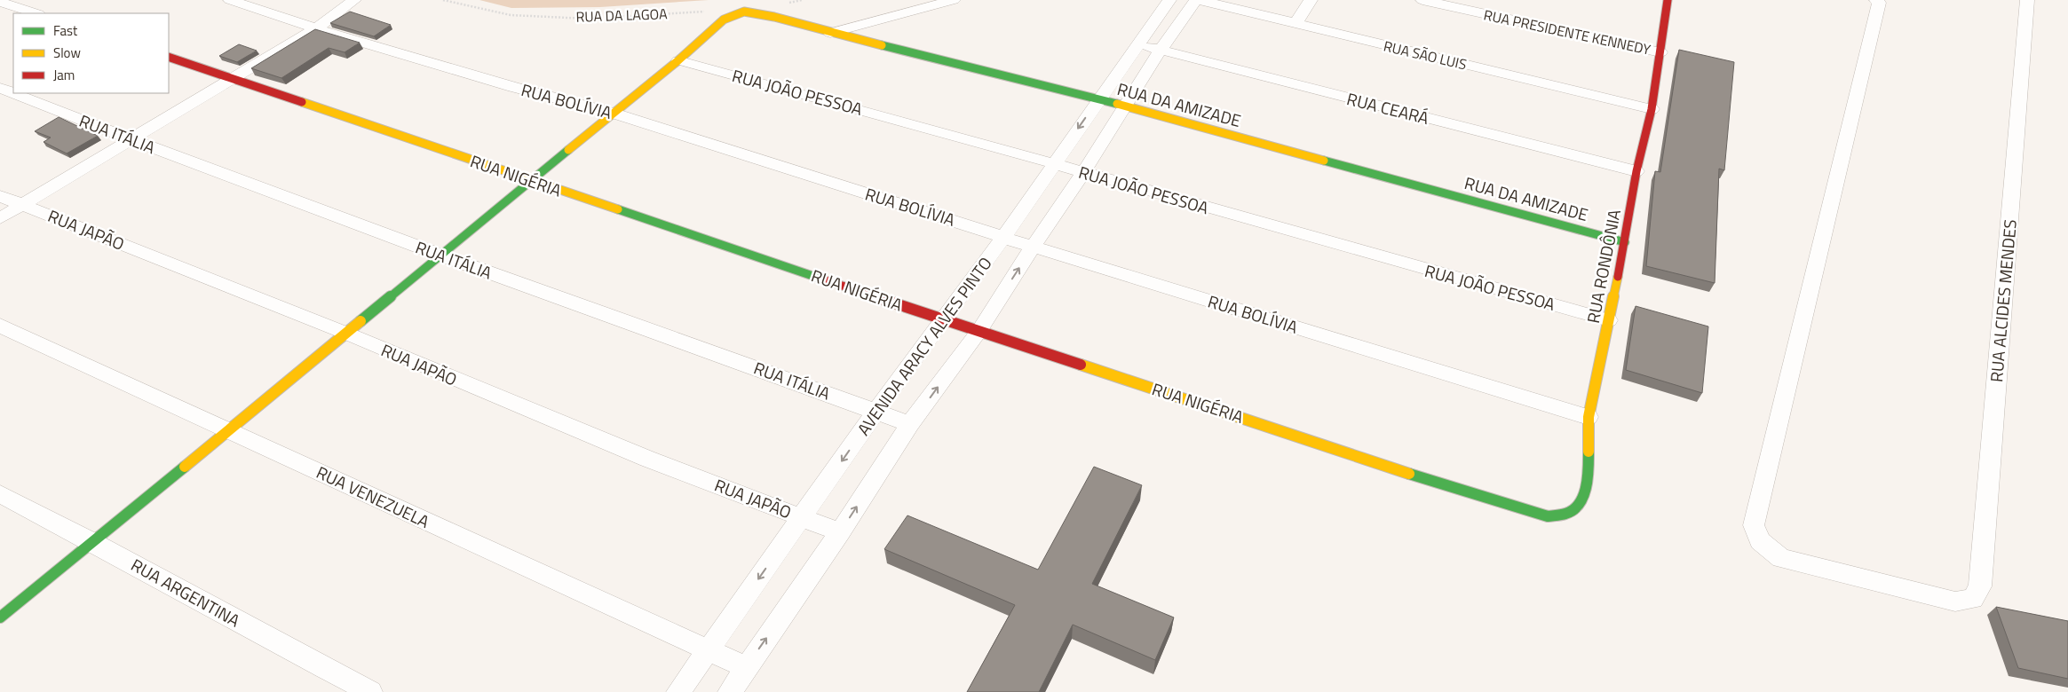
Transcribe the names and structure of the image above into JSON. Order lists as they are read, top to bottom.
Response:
{
  "streets": {
    "street": [
      "RUA PRESIDENTE KENNEDY",
      "RUA SÃO LUIS",
      "RUA JOÃO PESSOA",
      "RUA BOLÍVIA",
      "RUA DA AMIZADE",
      "RUA CEARÁ",
      "RUA ITÁLIA",
      "RUA NIGÉRIA",
      "RUA JAPÃO",
      "RUA RONDÔNIA",
      "RUA ALCIDES MENDES",
      "AVENIDA ARACY ALVES PINTO",
      "RUA VENEZUELA",
      "RUA ARGENTINA"
    ],
    "path": ["RUA DA LAGOA"]
  },
  "crossings": [
    ["RUA PRESIDENTE KENNEDY", "RUA RONDÔNIA"],
    ["RUA SÃO LUIS", "RUA RONDÔNIA"],
    ["RUA JOÃO PESSOA", "RUA DA AMIZADE"],
    ["RUA JOÃO PESSOA", "RUA RONDÔNIA"],
    ["RUA JOÃO PESSOA", "AVENIDA ARACY ALVES PINTO"],
    ["RUA BOLÍVIA", "RUA RONDÔNIA"],
    ["RUA BOLÍVIA", "AVENIDA ARACY ALVES PINTO"],
    ["RUA DA AMIZADE", "RUA RONDÔNIA"],
    ["RUA DA AMIZADE", "AVENIDA ARACY ALVES PINTO"],
    ["RUA CEARÁ", "RUA RONDÔNIA"],
    ["RUA CEARÁ", "AVENIDA ARACY ALVES PINTO"],
    ["RUA ITÁLIA", "AVENIDA ARACY ALVES PINTO"],
    ["RUA NIGÉRIA", "RUA RONDÔNIA"],
    ["RUA NIGÉRIA", "AVENIDA ARACY ALVES PINTO"],
    ["RUA JAPÃO", "AVENIDA ARACY ALVES PINTO"],
    ["AVENIDA ARACY ALVES PINTO", "RUA VENEZUELA"]
  ],
  "legend": ["Fast", "Slow", "Jam"]
}
